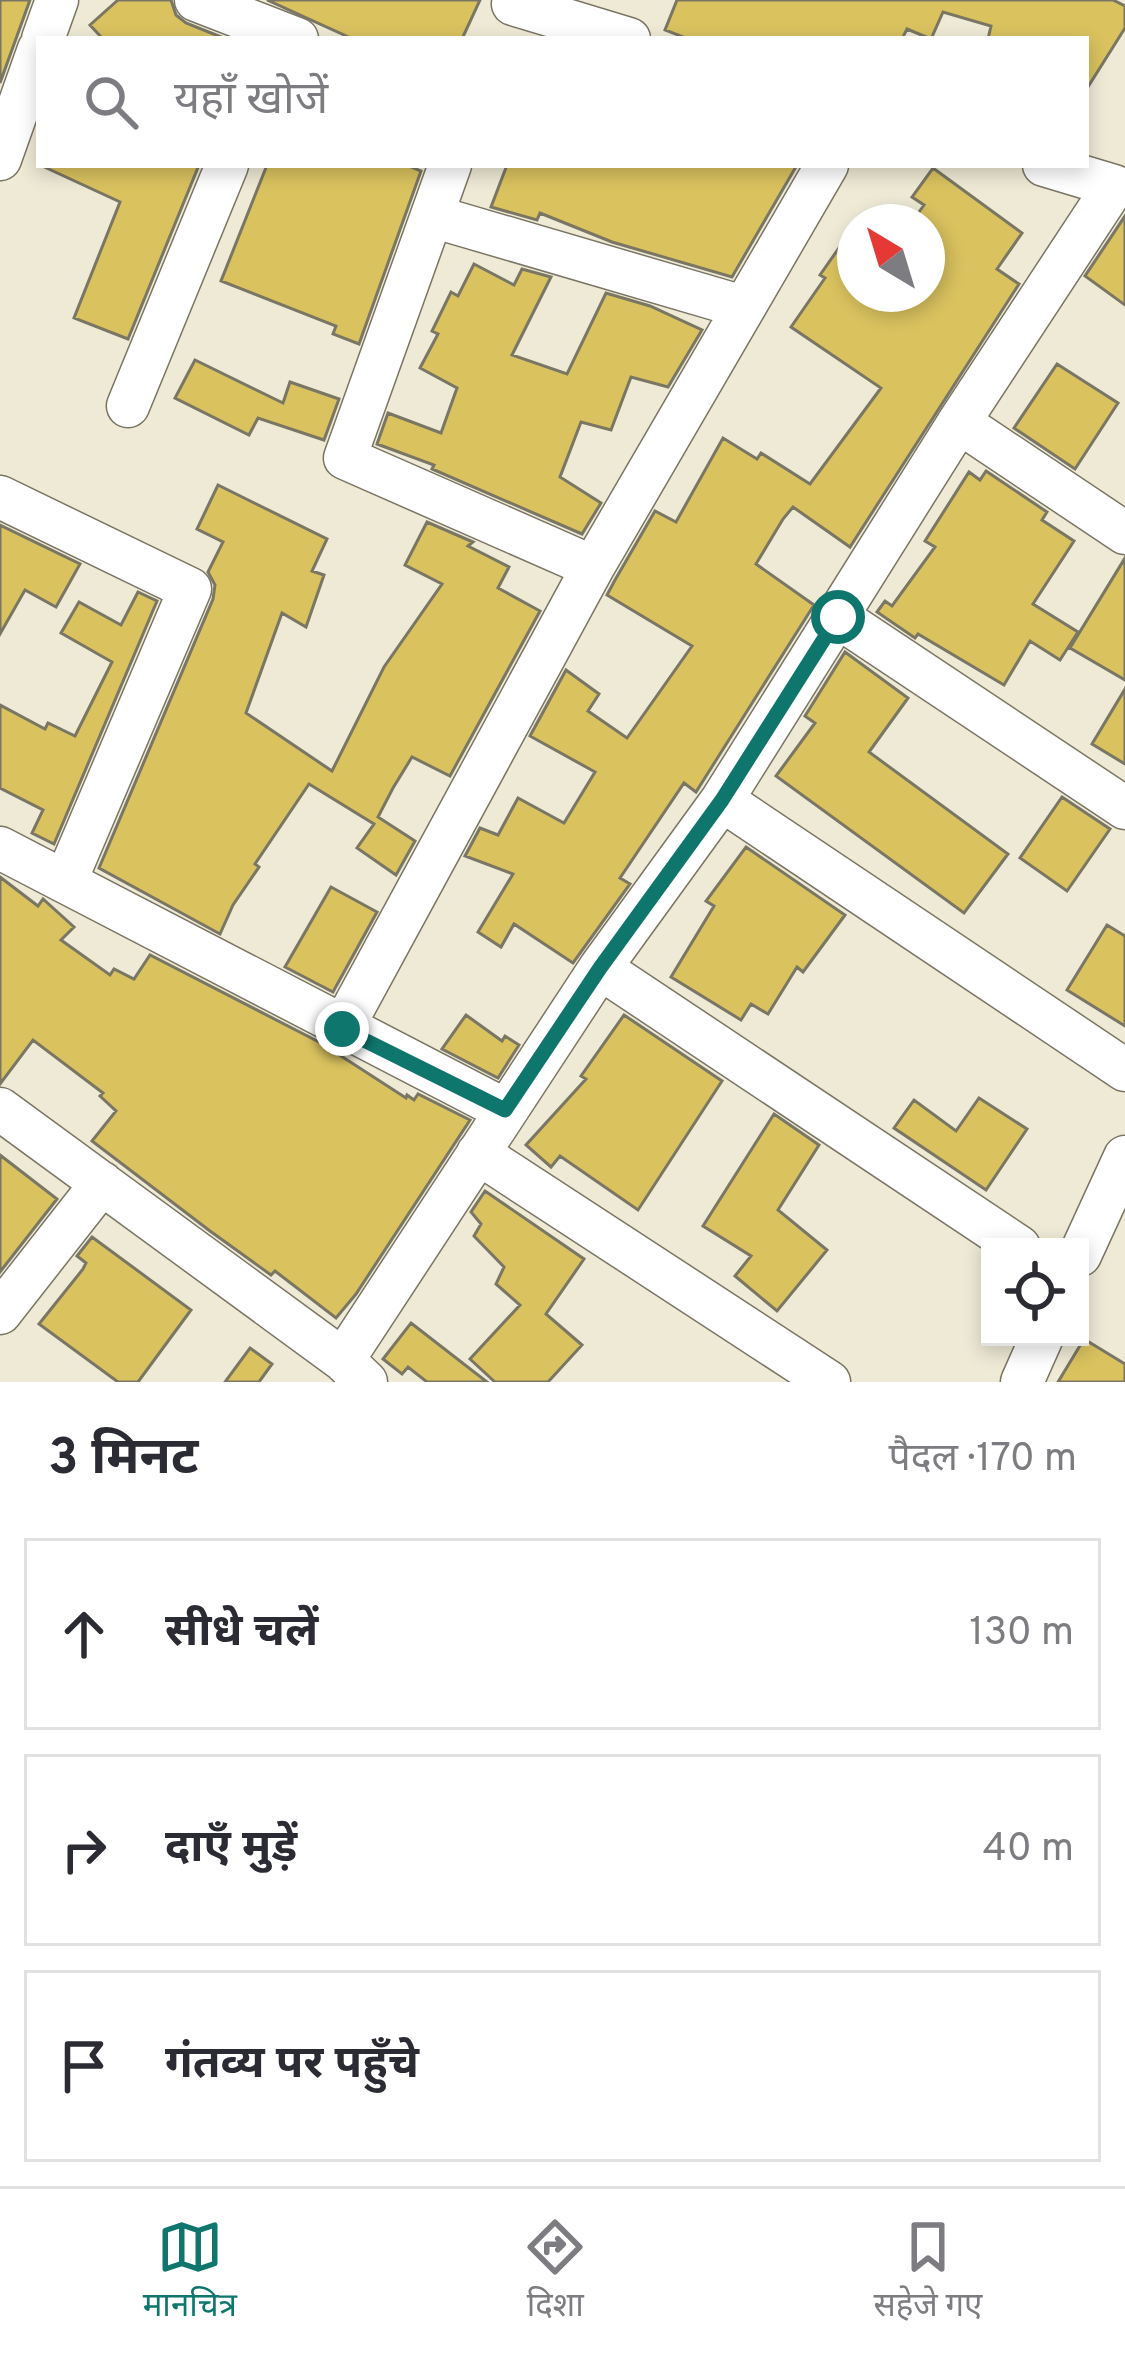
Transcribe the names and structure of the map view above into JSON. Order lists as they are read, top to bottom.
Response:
{
  "north": "top left",
  "page": {
    "search": "यहाँ खोजें",
    "heading": ["3 मिनट", "पैदल · 170 m"],
    "list": [
      ["सीधे चलें", "130 m"],
      ["दाएँ मुड़ें", "40 m"],
      "गंतव्य पर पहुँचे"
    ],
    "nav": ["मानचित्र", "दिशा", "सहेजे गए"]
  }
}
